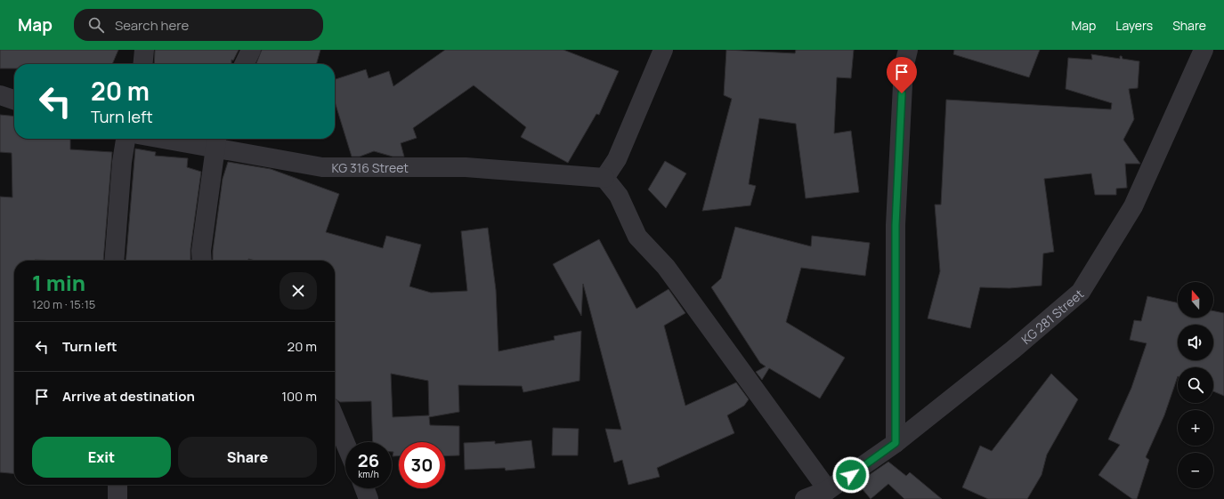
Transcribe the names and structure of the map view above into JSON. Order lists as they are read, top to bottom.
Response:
{
  "streets": {
    "street": ["KG 316 Street", "KG 281 Street"]
  },
  "north": "top",
  "page": {
    "header": "Map",
    "search": "Search here",
    "nav": ["Map", "Layers", "Share"],
    "turn": ["20 m", "Turn left"],
    "heading": ["1 min", "120 m · 15:15"],
    "map_buttons": ["+", "−"],
    "list": [
      {
        "name": "Turn left",
        "value": "20 m"
      },
      {
        "name": "Arrive at destination",
        "value": "100 m"
      }
    ],
    "buttons": ["Exit", "Share"],
    "speed": "26 km/h",
    "limit": "30"
  }
}
